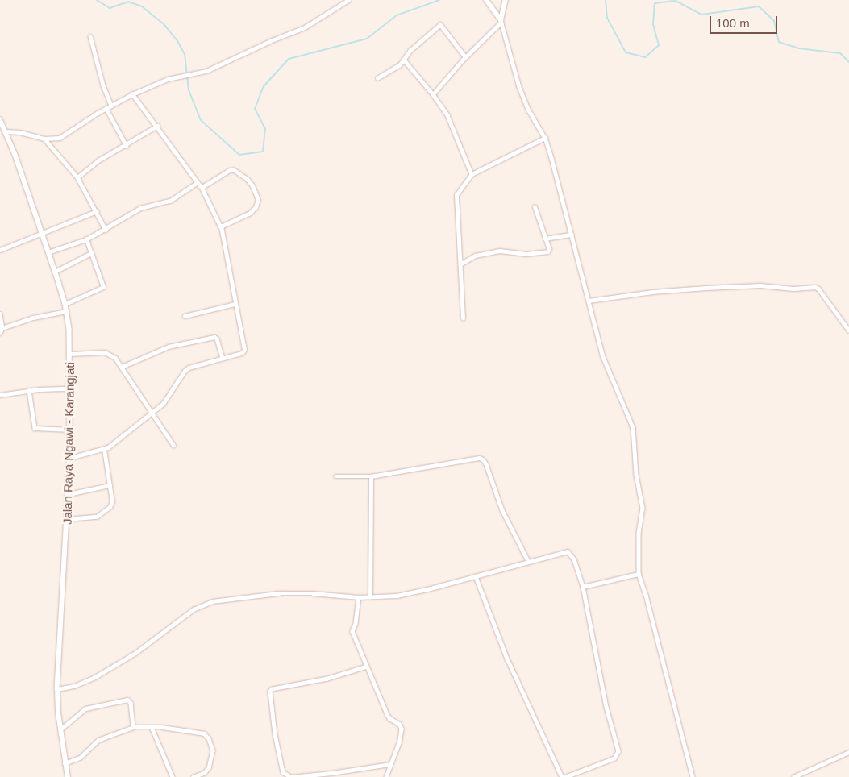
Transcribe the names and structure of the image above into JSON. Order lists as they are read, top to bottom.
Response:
{
  "streets": {
    "main road": ["Jalan Raya Ngawi - Karangjati"]
  },
  "scale_bar": "100 m"
}
